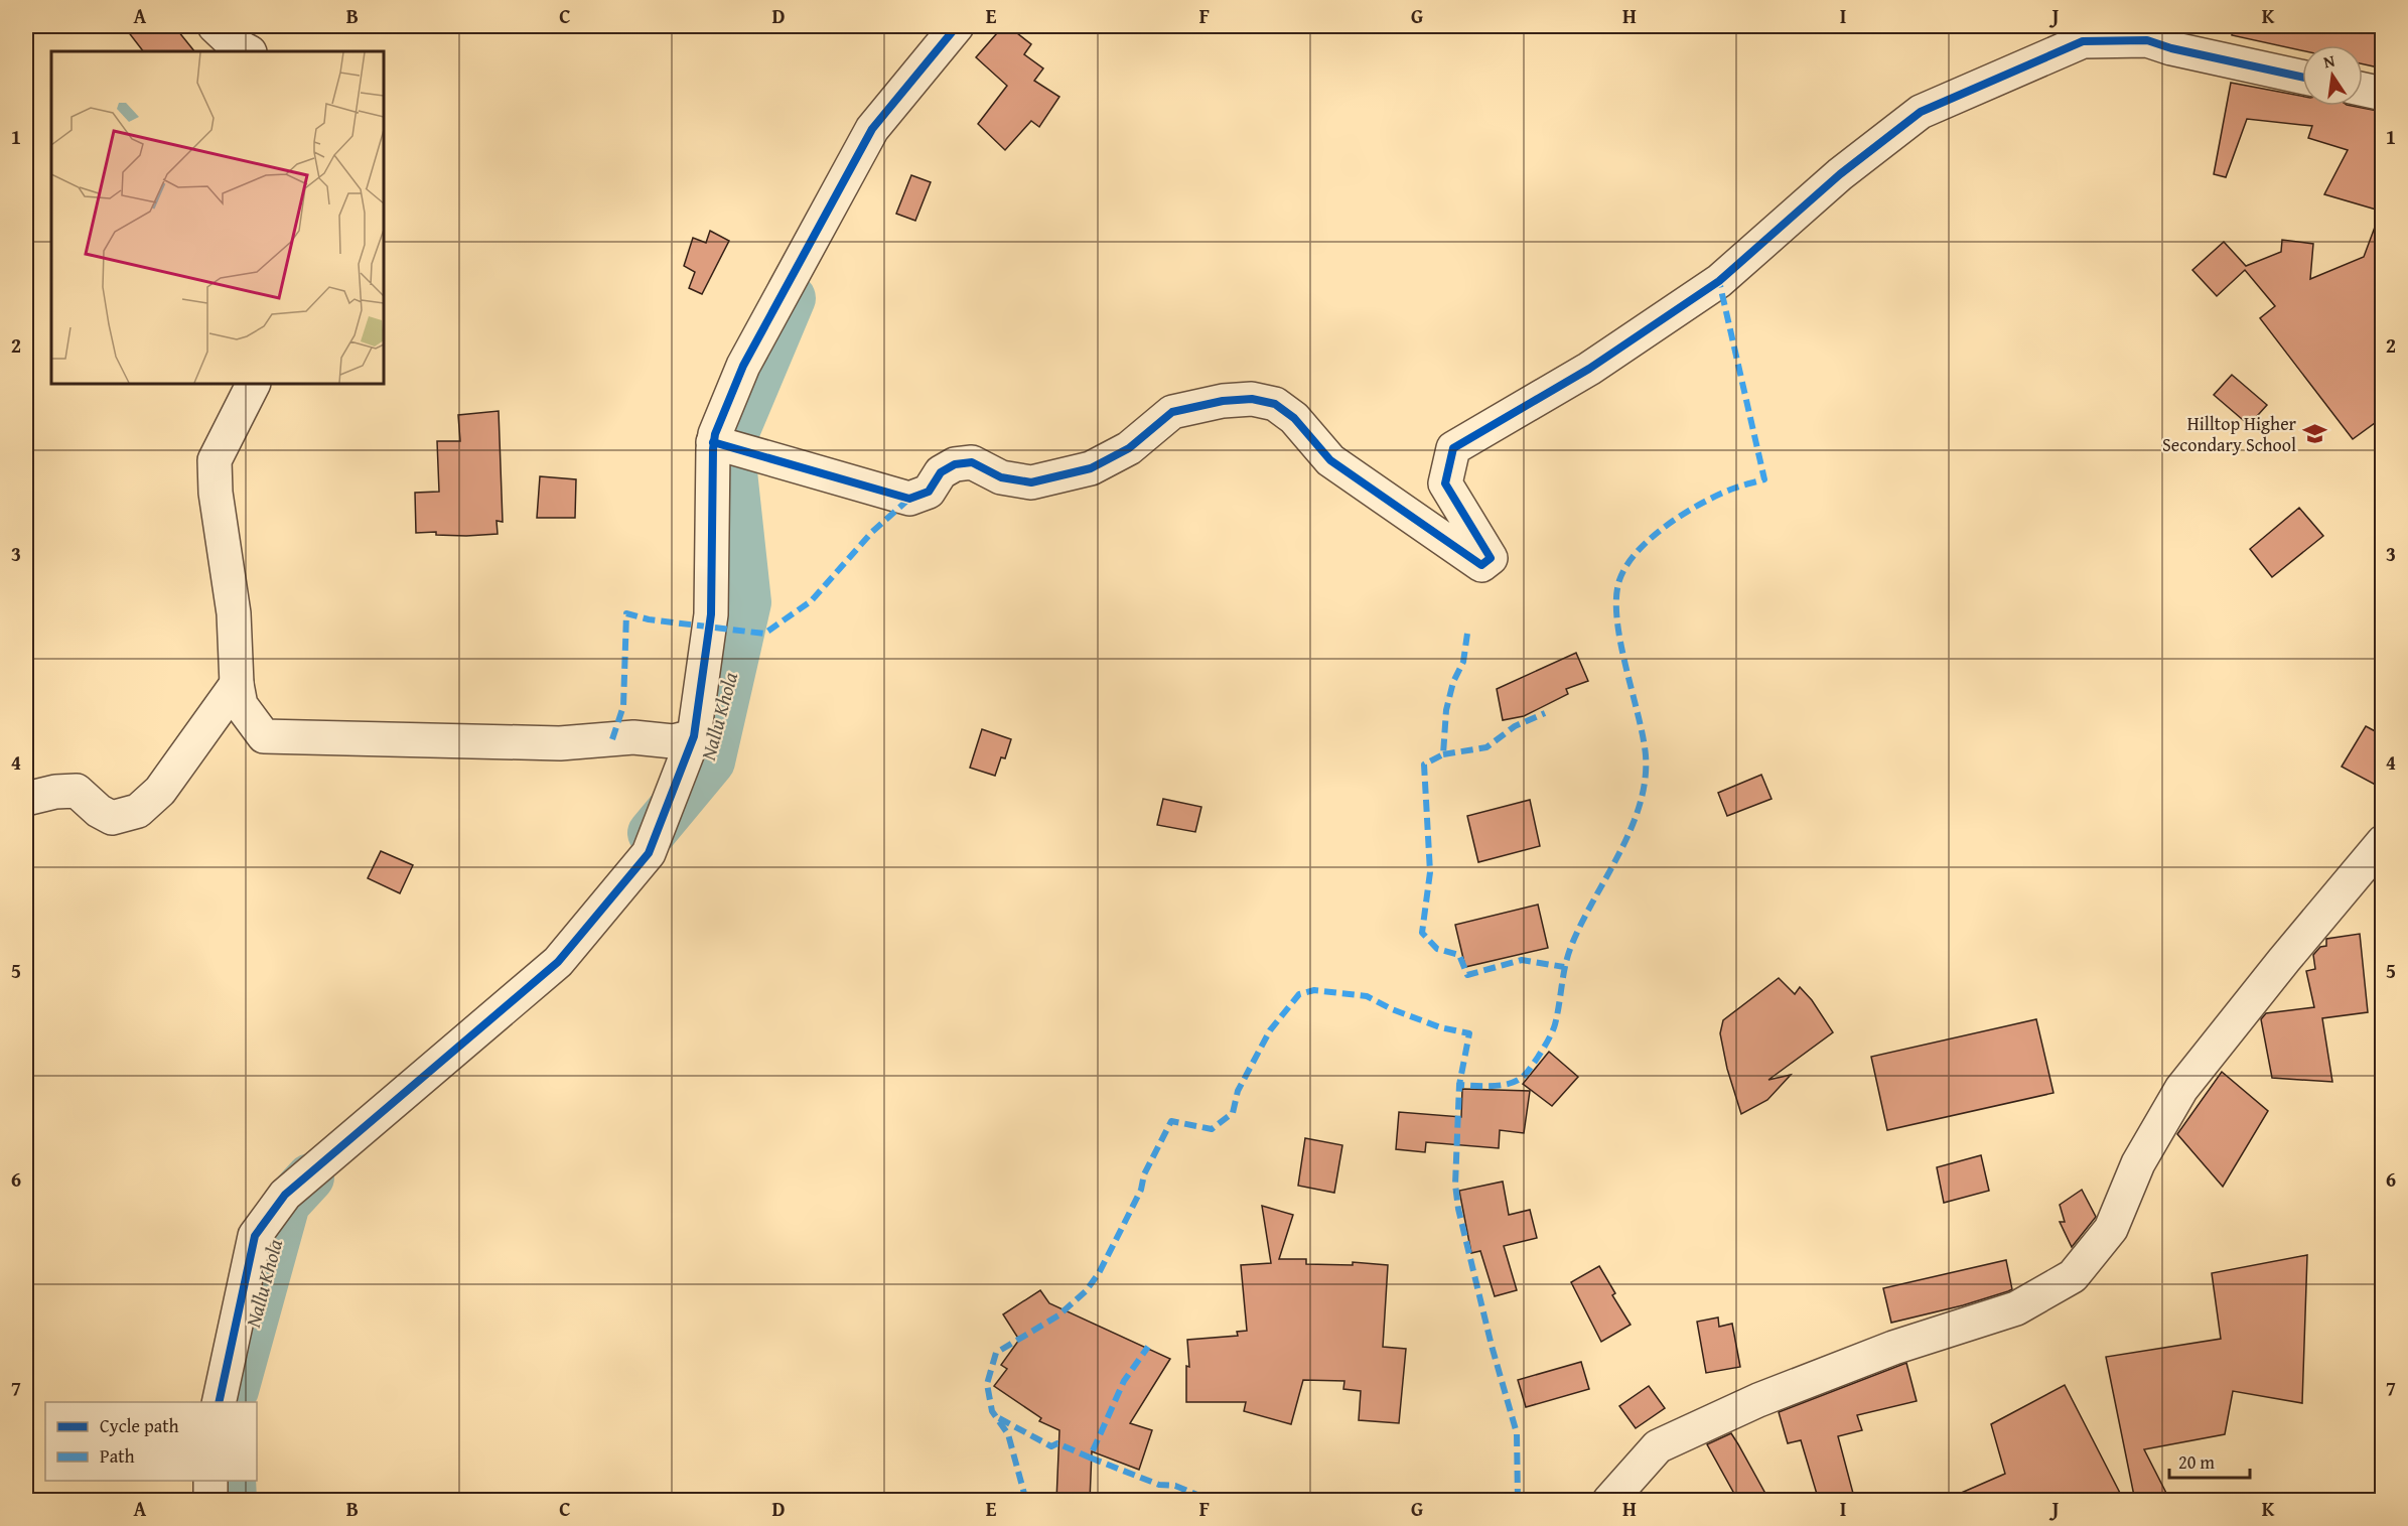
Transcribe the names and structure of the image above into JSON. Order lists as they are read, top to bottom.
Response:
{
  "water": ["Nallu Khola"],
  "places": {
    "school or university": ["Hilltop Higher Secondary School"]
  },
  "legend": ["Cycle path", "Path"],
  "scale_bar": "20 m",
  "north": "top",
  "grid": {
    "columns": [
      "A",
      "B",
      "C",
      "D",
      "E",
      "F",
      "G",
      "H",
      "I",
      "J",
      "K"
    ],
    "rows": [
      "1",
      "2",
      "3",
      "4",
      "5",
      "6",
      "7"
    ]
  }
}
